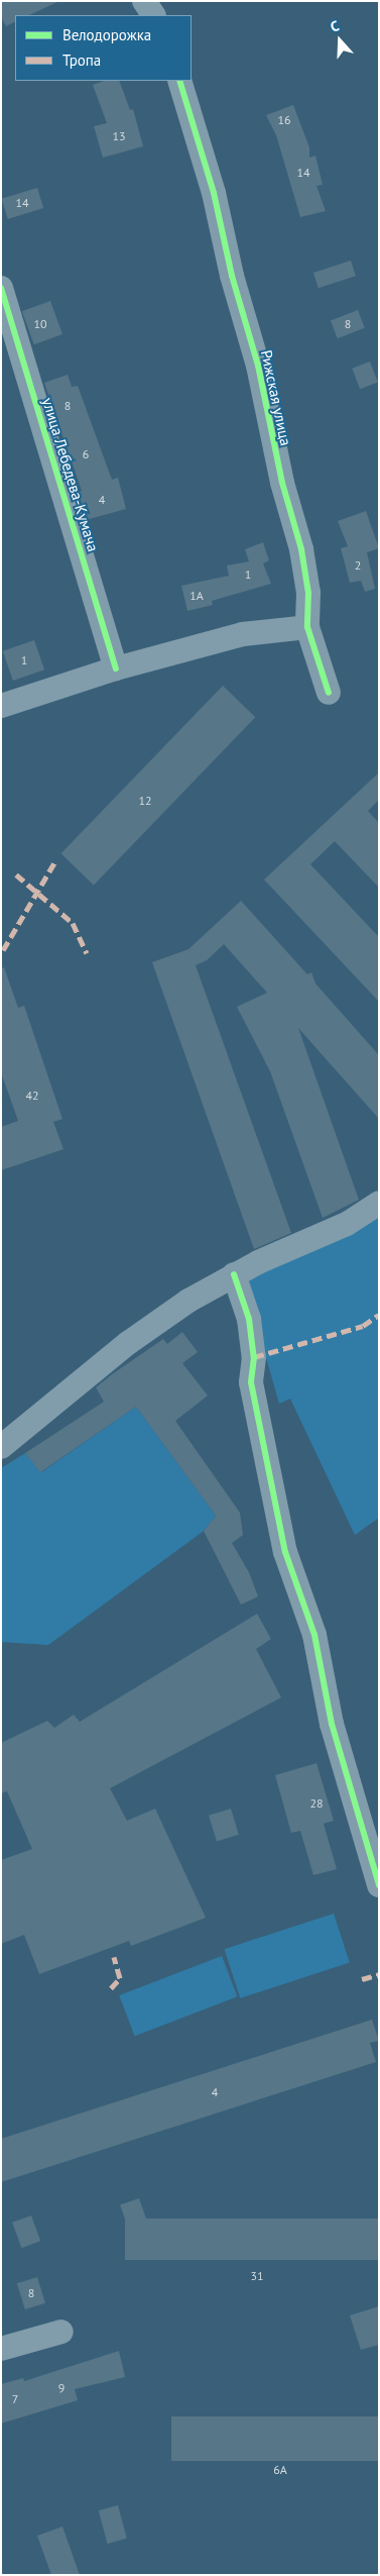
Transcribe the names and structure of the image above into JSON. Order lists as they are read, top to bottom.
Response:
{
  "streets": {
    "street": ["Рижская улица", "улица Лебедева-Кумача"]
  },
  "house_numbers": [
    "16",
    "13",
    "14",
    "14",
    "10",
    "8",
    "8",
    "6",
    "4",
    "2",
    "1",
    "1А",
    "1",
    "12",
    "42",
    "28",
    "4",
    "31",
    "8",
    "9",
    "7",
    "6А"
  ],
  "legend": ["Велодорожка", "Тропа"],
  "north": "top"
}
